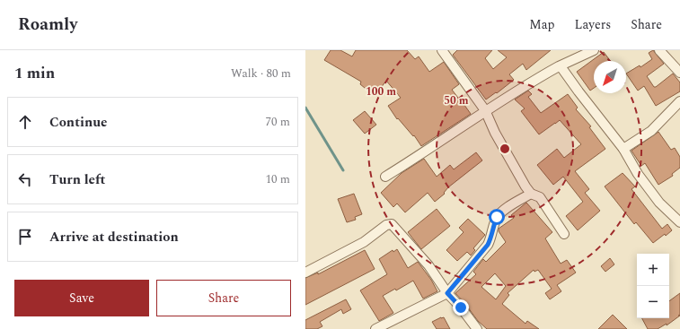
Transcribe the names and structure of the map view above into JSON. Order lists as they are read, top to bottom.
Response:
{
  "north": "bottom left",
  "page": {
    "header": "Roamly",
    "nav": ["Map", "Layers", "Share"],
    "heading": ["1 min", "Walk · 80 m"],
    "list": [
      ["Continue", "70 m"],
      ["Turn left", "10 m"],
      "Arrive at destination"
    ],
    "map_buttons": ["+", "−"],
    "buttons": ["Save", "Share"]
  },
  "rings": ["100 m", "50 m"]
}
